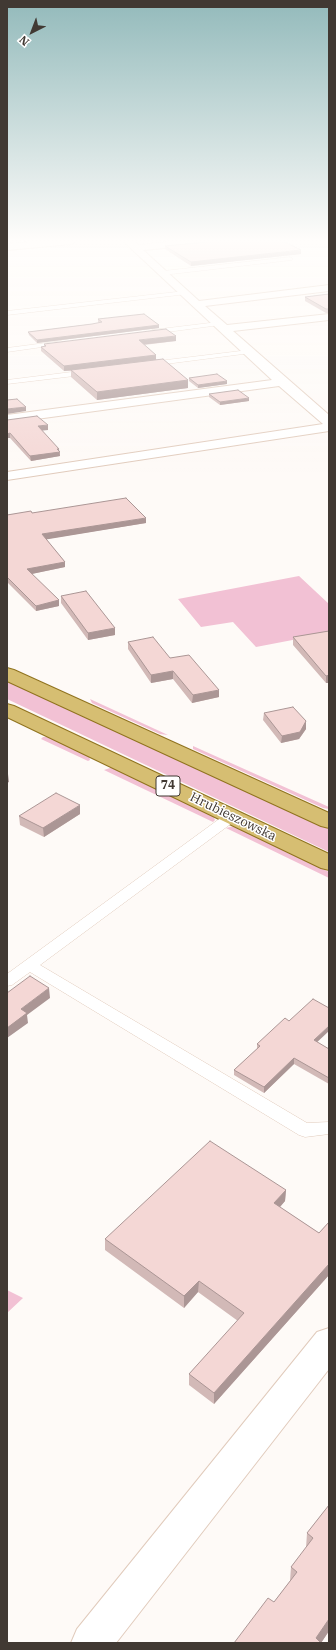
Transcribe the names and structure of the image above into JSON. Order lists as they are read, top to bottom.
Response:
{
  "streets": {
    "main road": ["74", "Hrubieszowska"]
  },
  "north": "bottom left"
}
